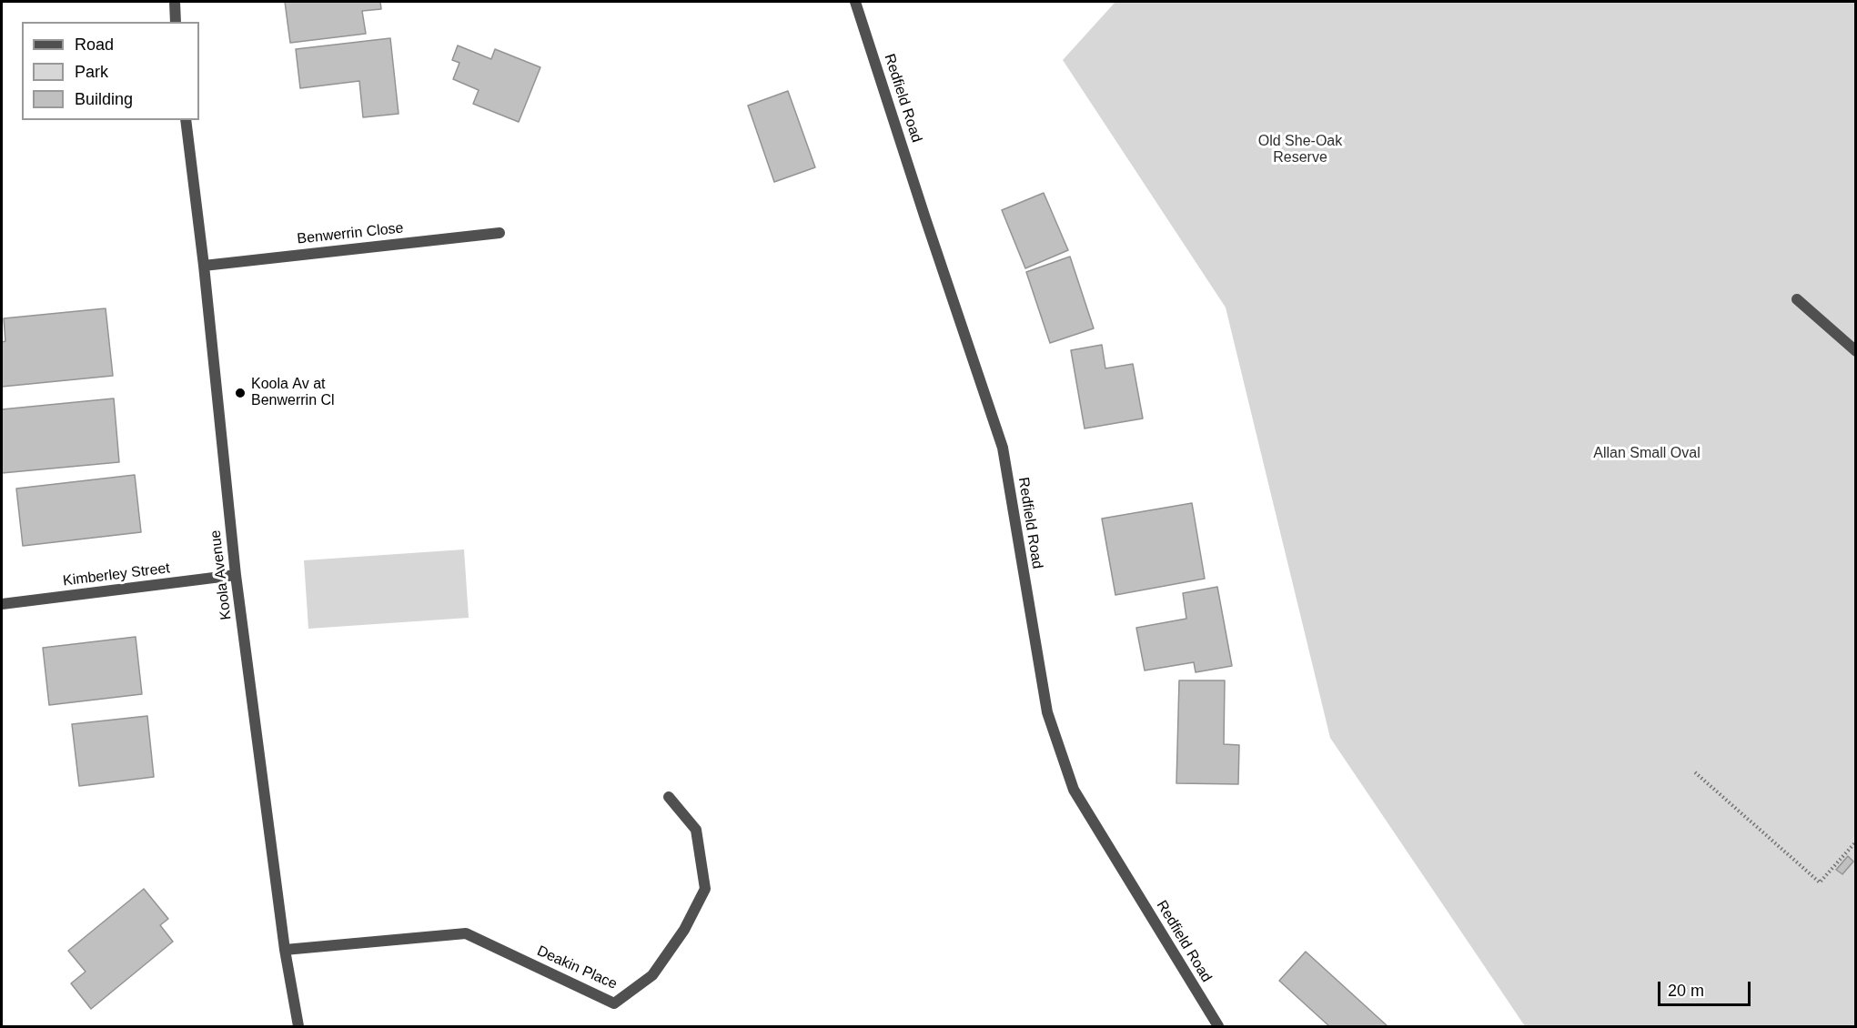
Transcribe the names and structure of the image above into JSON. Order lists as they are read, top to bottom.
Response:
{
  "streets": {
    "street": [
      "Redfield Road",
      "Benwerrin Close",
      "Kimberley Street",
      "Koola Avenue",
      "Deakin Place"
    ]
  },
  "crossings": [
    ["Benwerrin Close", "Koola Avenue"],
    ["Kimberley Street", "Koola Avenue"],
    ["Koola Avenue", "Deakin Place"]
  ],
  "parks": ["Old She-Oak Reserve", "Allan Small Oval"],
  "places": ["Koola Av at Benwerrin Cl"],
  "legend": ["Road", "Park", "Building"],
  "scale_bar": "20 m"
}
